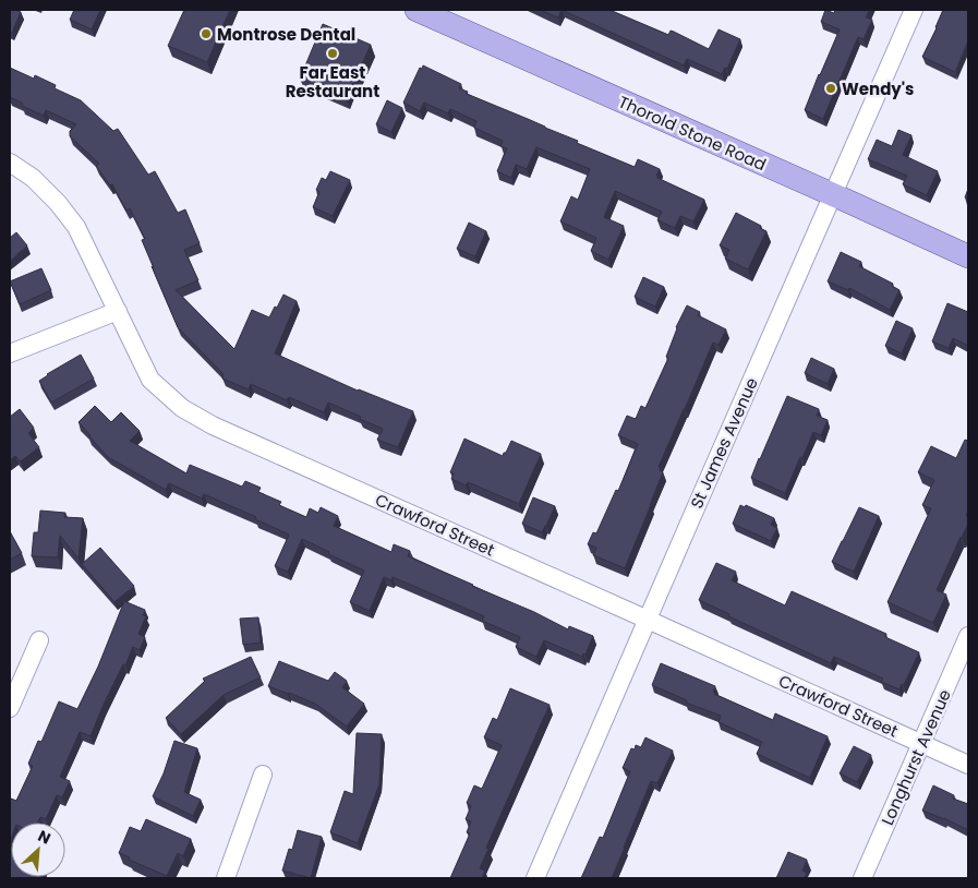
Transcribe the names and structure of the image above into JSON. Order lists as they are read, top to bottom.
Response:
{
  "streets": {
    "main road": ["Thorold Stone Road"],
    "street": ["St James Avenue", "Crawford Street", "Longhurst Avenue"]
  },
  "crossings": [
    ["Thorold Stone Road", "St James Avenue"],
    ["St James Avenue", "Crawford Street"],
    ["Crawford Street", "Longhurst Avenue"]
  ],
  "places": ["Montrose Dental", "Far East Restaurant", "Wendy's"],
  "north": "top right"
}
